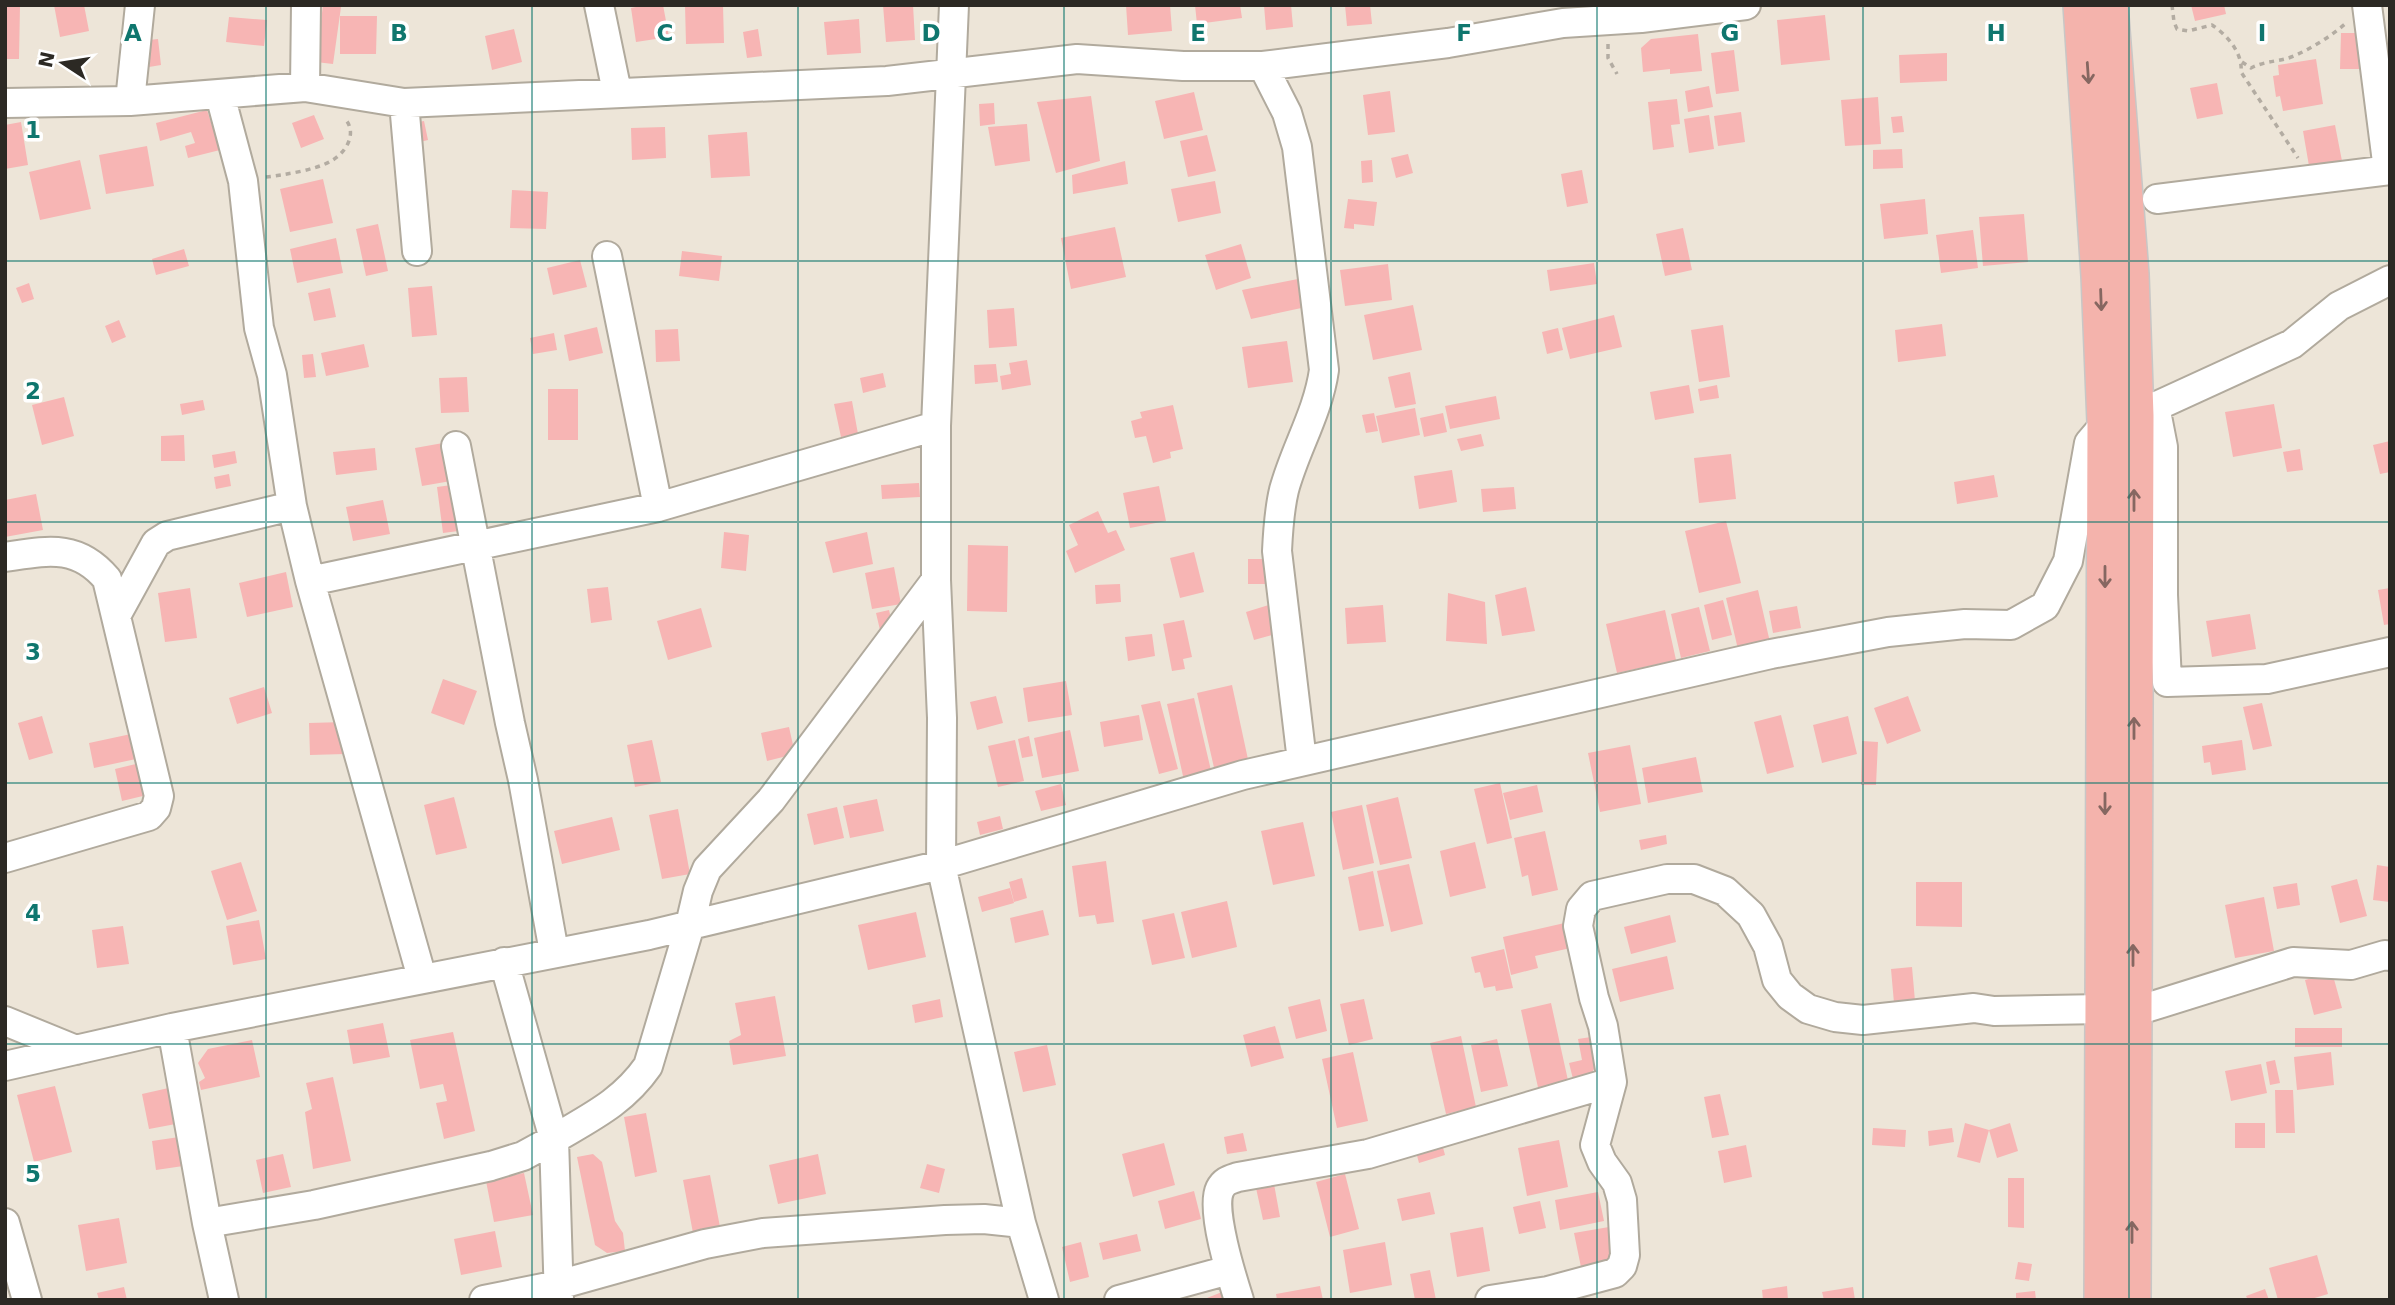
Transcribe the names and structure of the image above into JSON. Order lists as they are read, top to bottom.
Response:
{
  "north": "left",
  "grid": {
    "columns": [
      "A",
      "B",
      "C",
      "D",
      "E",
      "F",
      "G",
      "H",
      "I"
    ],
    "rows": [
      "1",
      "2",
      "3",
      "4",
      "5"
    ]
  }
}
